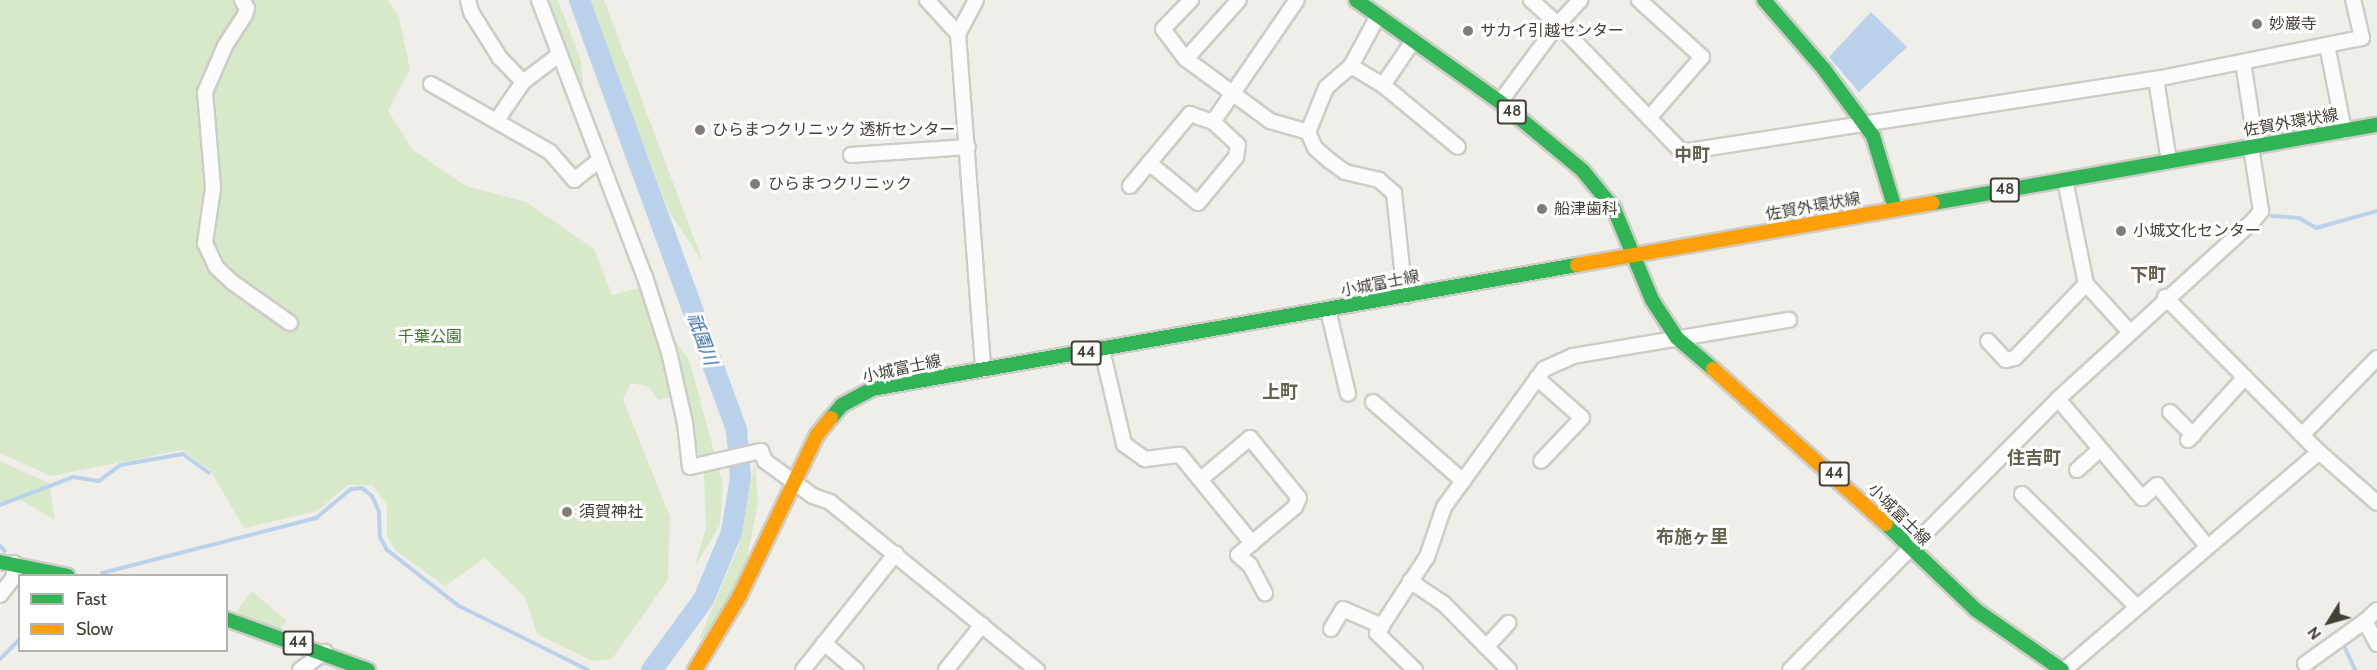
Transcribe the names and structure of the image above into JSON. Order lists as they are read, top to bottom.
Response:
{
  "streets": {
    "main road": [
      "48",
      "佐賀外環状線",
      "小城富士線",
      "44"
    ]
  },
  "crossings": [
    ["48", "佐賀外環状線"],
    ["48", "小城富士線"],
    ["佐賀外環状線", "小城富士線"]
  ],
  "districts": [
    "中町",
    "下町",
    "上町",
    "住吉町",
    "布施ヶ里"
  ],
  "water": ["祇園川"],
  "parks": ["千葉公園"],
  "places": [
    "妙巌寺",
    "サカイ引越センター",
    "ひらまつクリニック 透析センター",
    "ひらまつクリニック",
    "船津歯科",
    "小城文化センター",
    "須賀神社"
  ],
  "legend": ["Fast", "Slow"],
  "north": "bottom left"
}
